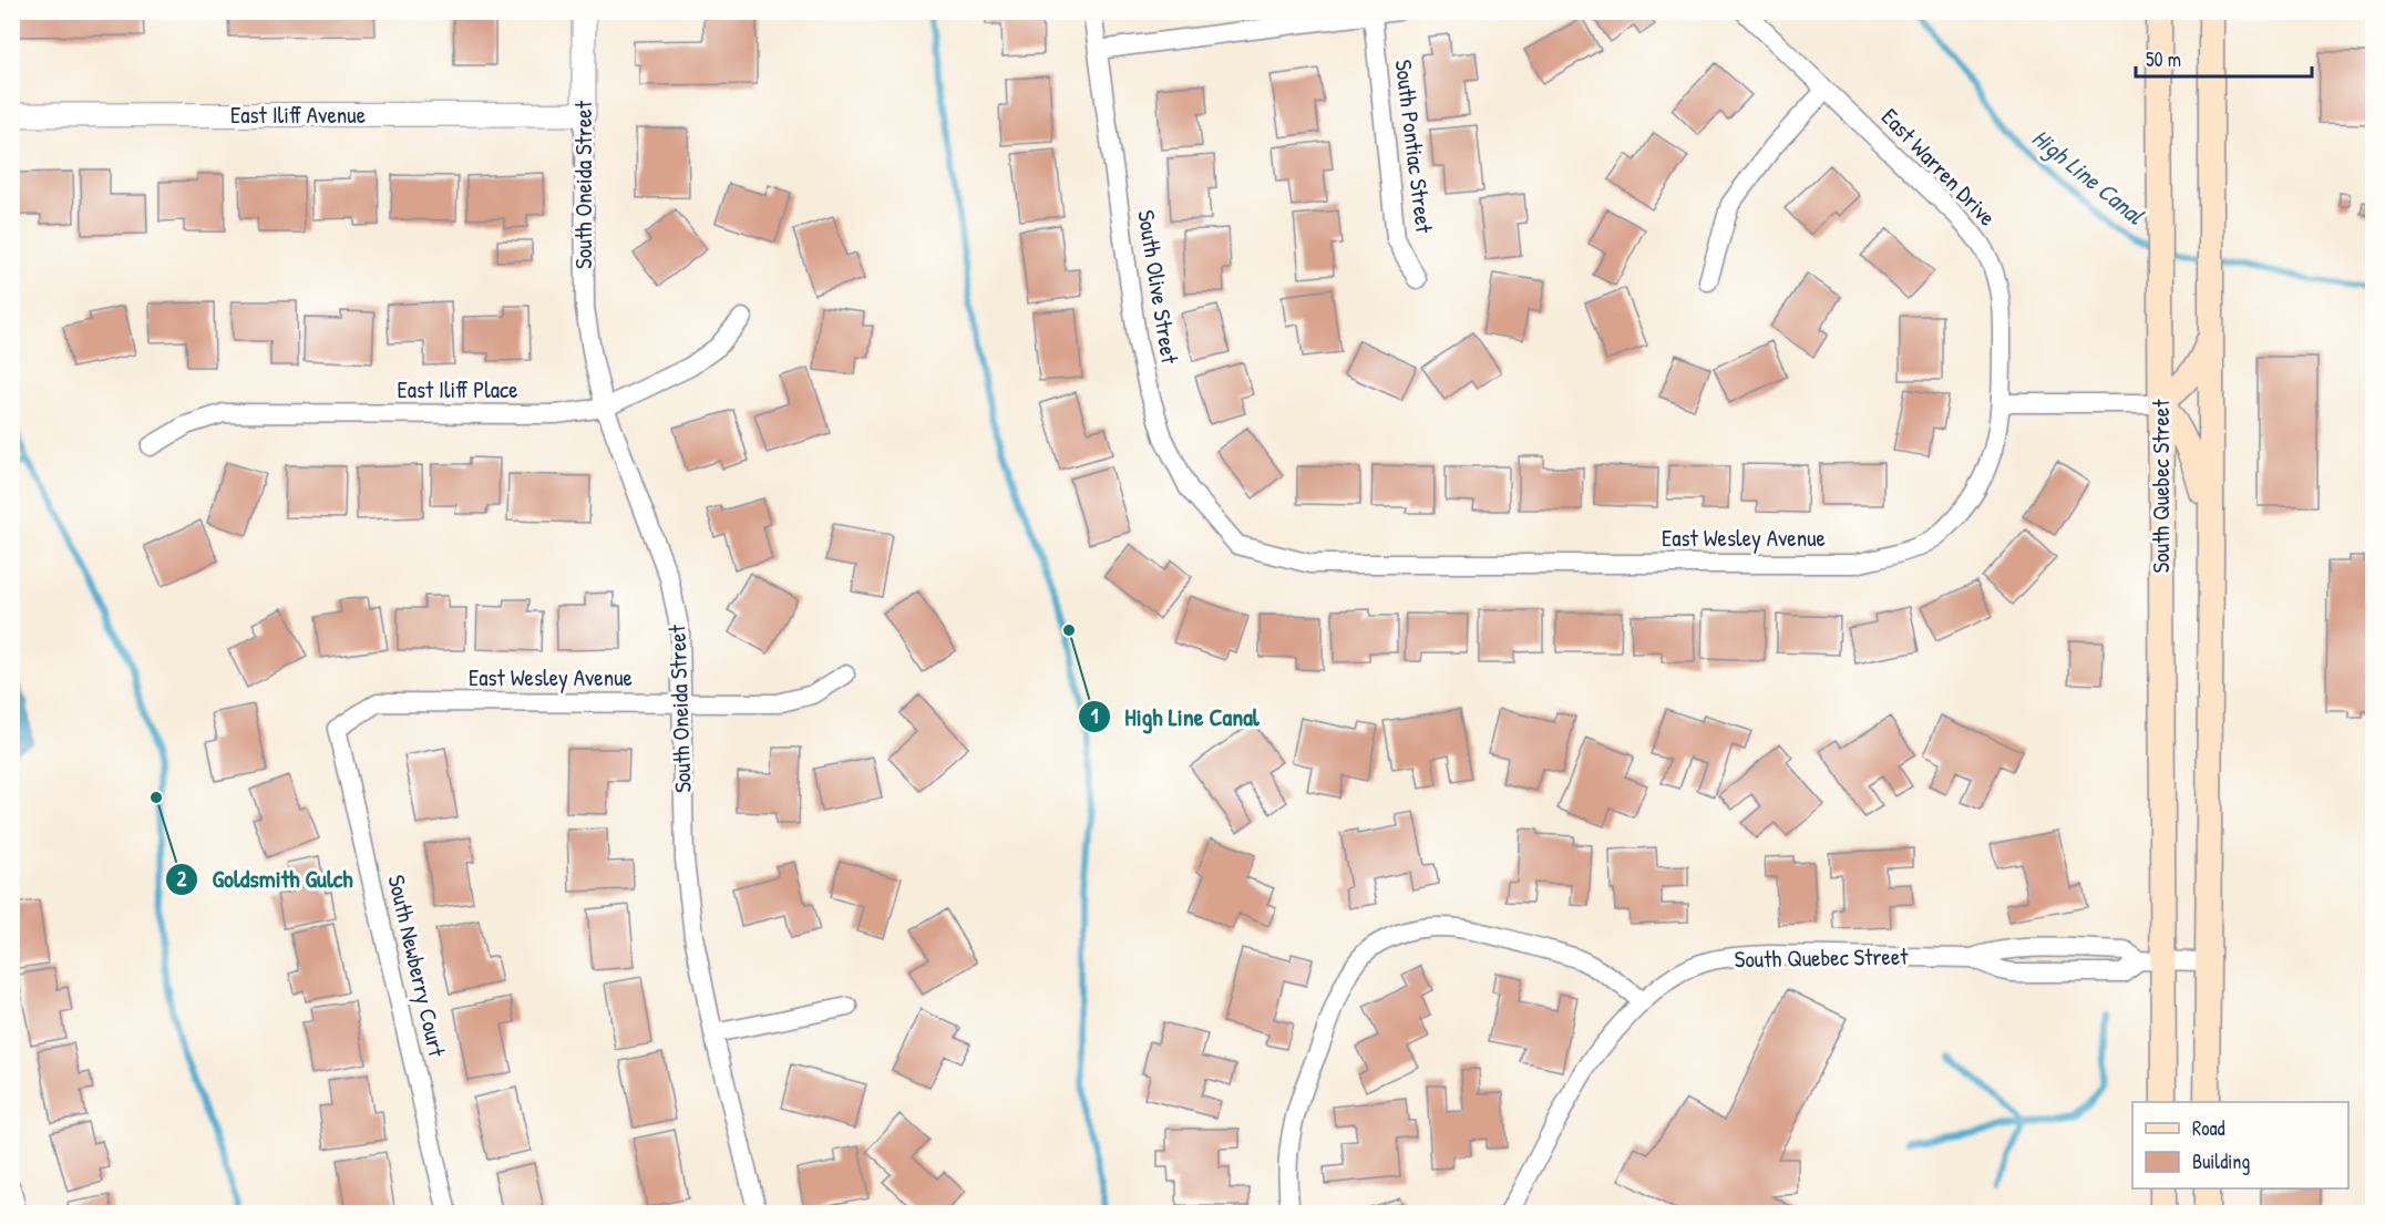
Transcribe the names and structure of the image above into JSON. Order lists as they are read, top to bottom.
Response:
{
  "streets": {
    "main road": ["South Quebec Street"],
    "street": [
      "East Iliff Avenue",
      "South Pontiac Street",
      "East Warren Drive",
      "South Oneida Street",
      "South Olive Street",
      "East Iliff Place",
      "East Wesley Avenue",
      "South Newberry Court"
    ]
  },
  "crossings": [
    ["East Iliff Avenue", "South Oneida Street"],
    ["East Warren Drive", "East Wesley Avenue"],
    ["South Oneida Street", "East Iliff Place"],
    ["South Oneida Street", "East Wesley Avenue"],
    ["South Olive Street", "East Wesley Avenue"],
    ["East Wesley Avenue", "South Newberry Court"]
  ],
  "water": ["High Line Canal"],
  "places": ["High Line Canal", "Goldsmith Gulch"],
  "legend": ["Road", "Building"],
  "scale_bar": "50 m"
}
